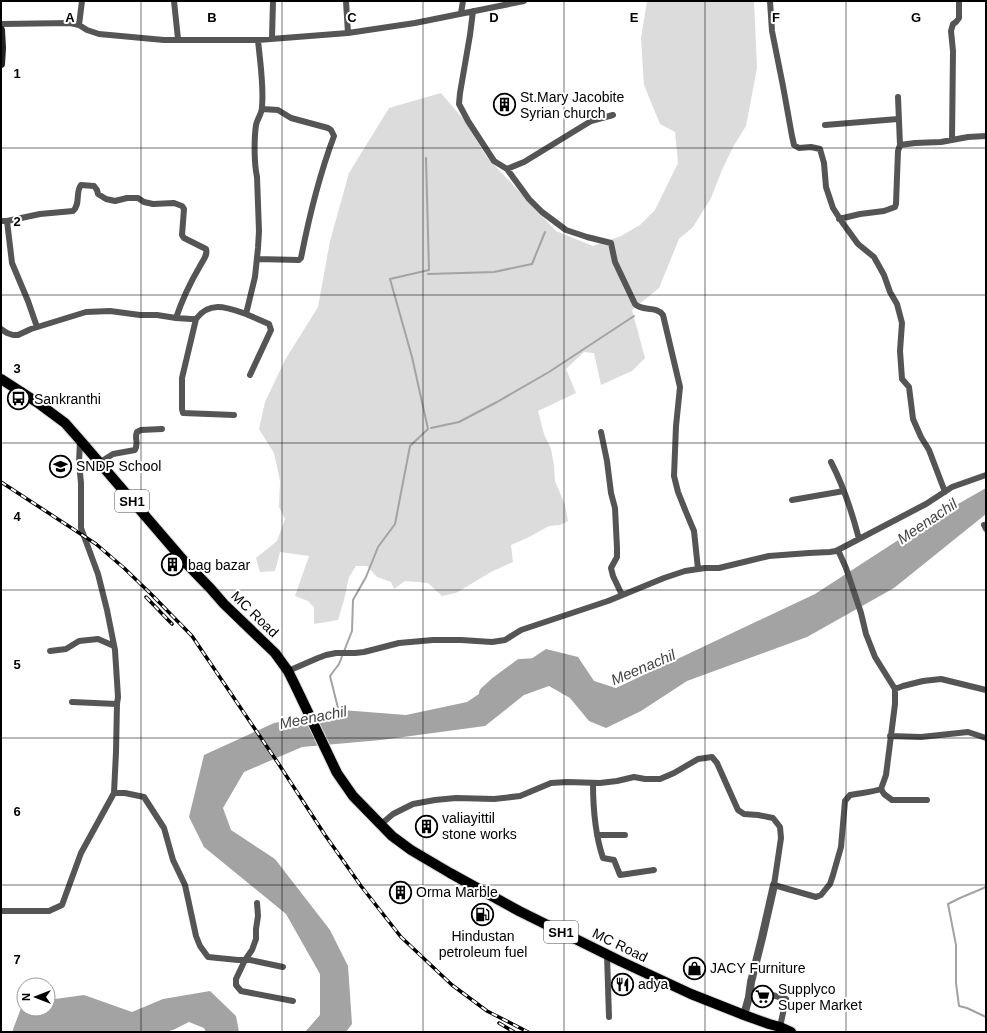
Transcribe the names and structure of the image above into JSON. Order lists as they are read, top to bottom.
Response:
{
  "streets": {
    "main road": ["SH1", "MC Road"]
  },
  "water": ["Meenachil"],
  "places": {
    "building": [
      "St.Mary Jacobite Syrian church",
      "bag bazar",
      "valiayittil stone works",
      "Orma Marble"
    ],
    "bus stop": ["Sankranthi"],
    "school or university": ["SNDP School"],
    "fuel station": ["Hindustan petroleum fuel"],
    "shop": ["JACY Furniture"],
    "restaurant": ["adya"],
    "supermarket": ["Supplyco Super Market"]
  },
  "north": "left",
  "grid": {
    "columns": [
      "A",
      "B",
      "C",
      "D",
      "E",
      "F",
      "G"
    ],
    "rows": [
      "1",
      "2",
      "3",
      "4",
      "5",
      "6",
      "7"
    ]
  }
}
